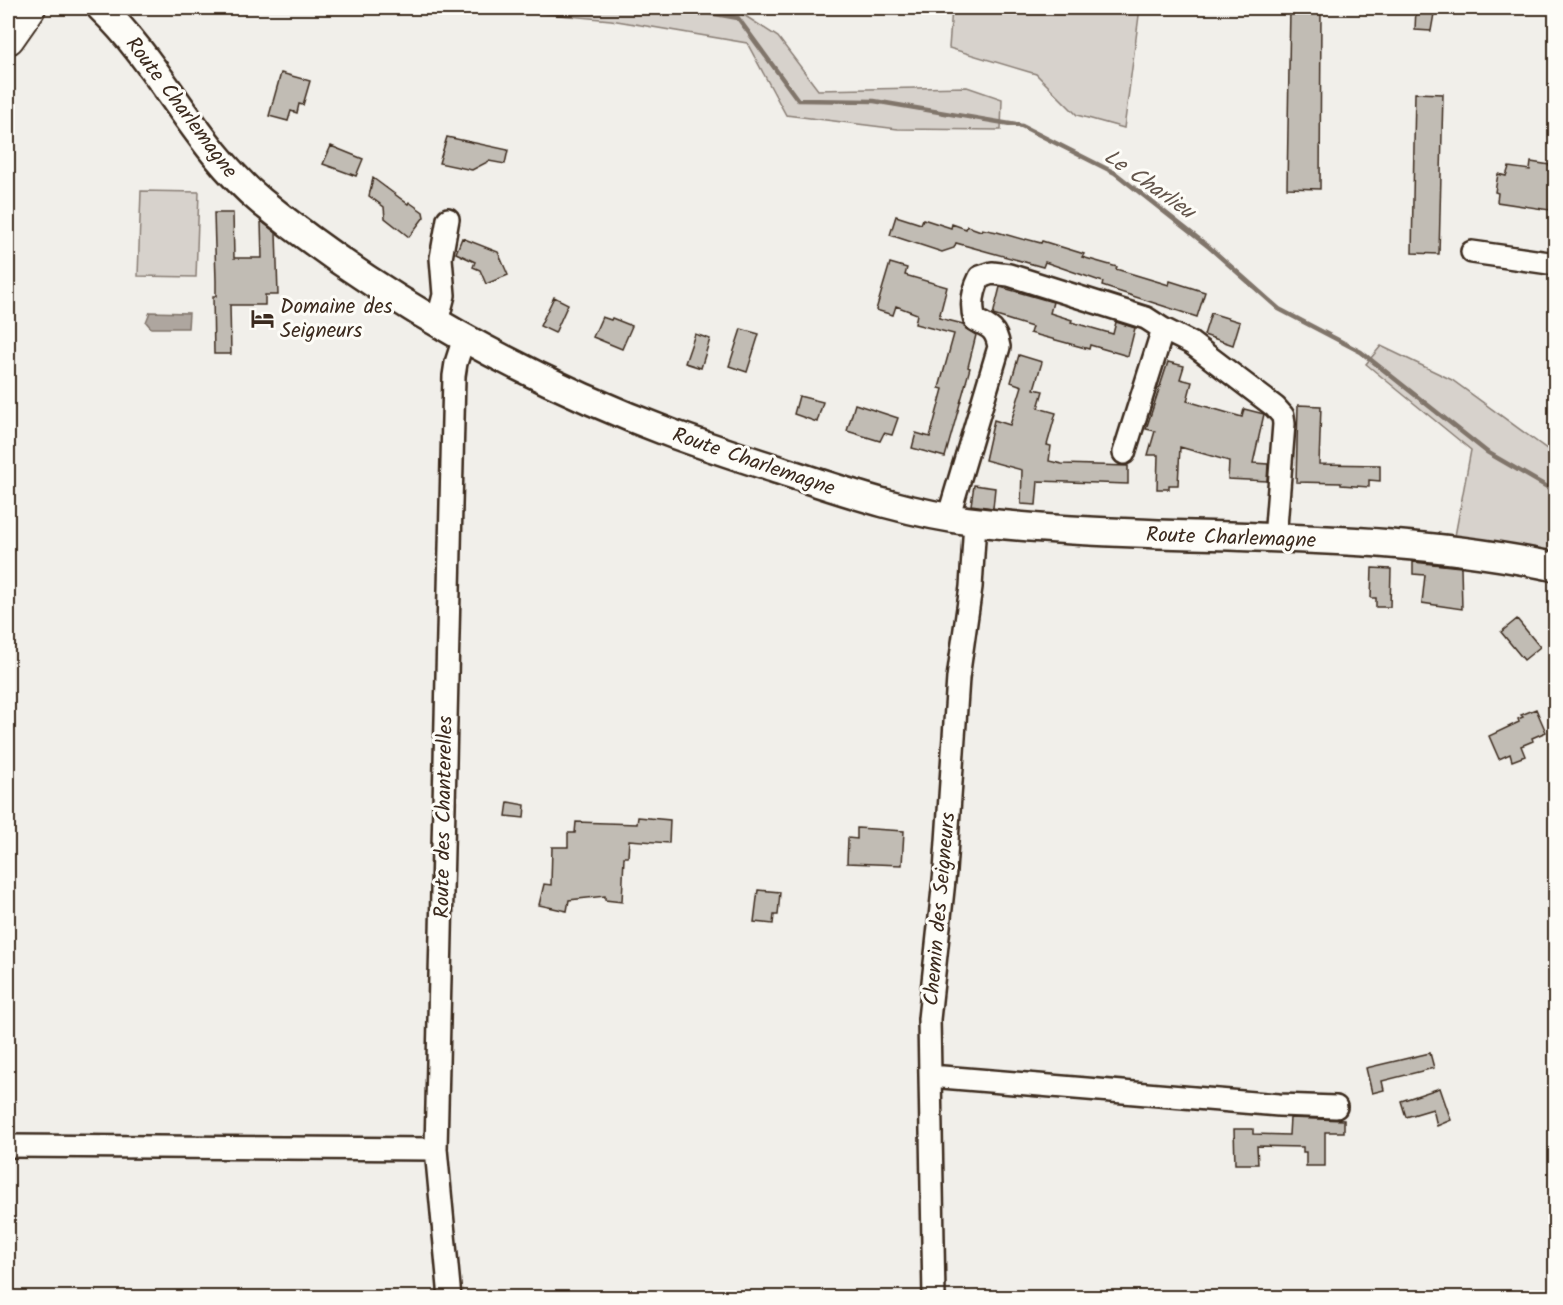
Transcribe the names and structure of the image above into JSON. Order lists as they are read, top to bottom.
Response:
{
  "streets": {
    "main road": ["Route Charlemagne"],
    "street": ["Route des Chanterelles", "Chemin des Seigneurs"]
  },
  "crossings": [
    ["Route Charlemagne", "Route des Chanterelles"],
    ["Route Charlemagne", "Chemin des Seigneurs"]
  ],
  "water": ["Le Charlieu"],
  "places": {
    "hotel": ["Domaine des Seigneurs"]
  }
}
